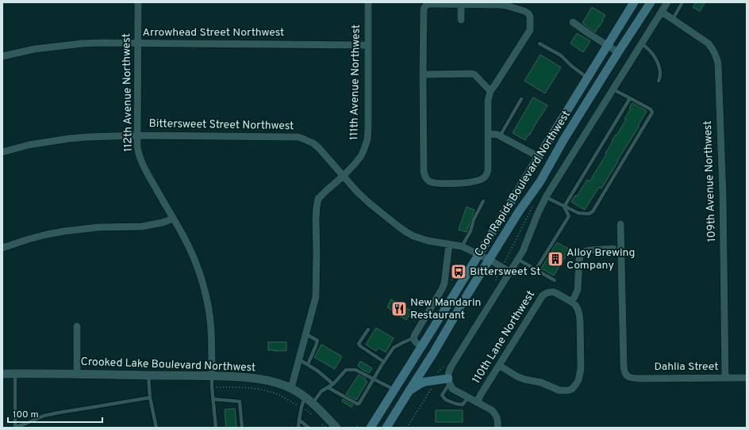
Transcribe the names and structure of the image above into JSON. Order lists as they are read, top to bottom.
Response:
{
  "streets": {
    "main road": ["Coon Rapids Boulevard Northwest"],
    "street": [
      "Arrowhead Street Northwest",
      "111th Avenue Northwest",
      "112th Avenue Northwest",
      "Bittersweet Street Northwest",
      "109th Avenue Northwest",
      "110th Lane Northwest",
      "Crooked Lake Boulevard Northwest",
      "Dahlia Street"
    ]
  },
  "crossings": [
    ["Arrowhead Street Northwest", "111th Avenue Northwest"],
    ["Arrowhead Street Northwest", "112th Avenue Northwest"],
    ["111th Avenue Northwest", "Bittersweet Street Northwest"],
    ["111th Avenue Northwest", "Crooked Lake Boulevard Northwest"],
    ["112th Avenue Northwest", "Bittersweet Street Northwest"],
    ["112th Avenue Northwest", "Crooked Lake Boulevard Northwest"],
    ["Bittersweet Street Northwest", "Coon Rapids Boulevard Northwest"],
    ["109th Avenue Northwest", "Dahlia Street"]
  ],
  "places": {
    "building": ["Alloy Brewing Company"],
    "bus stop": ["Bittersweet St"],
    "restaurant": ["New Mandarin Restaurant"]
  },
  "scale_bar": "100 m"
}
